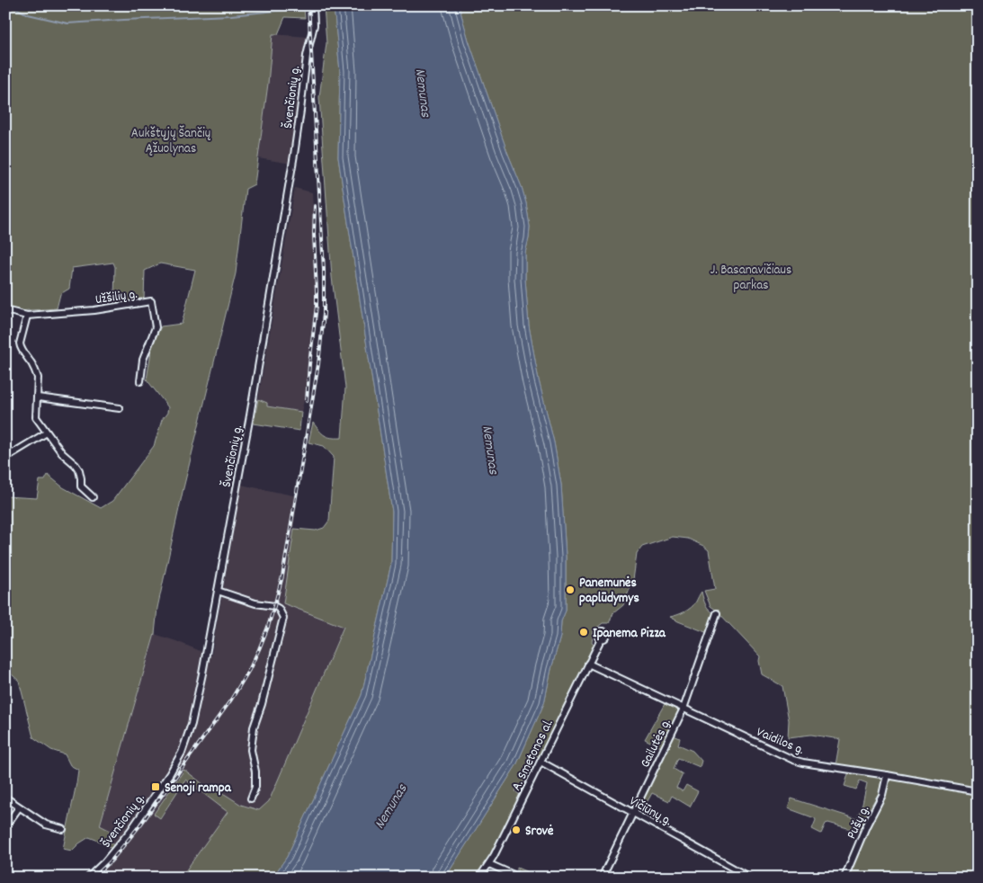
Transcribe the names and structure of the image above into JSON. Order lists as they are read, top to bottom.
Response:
{
  "streets": {
    "street": [
      "Švenčionių g.",
      "Užšilių g.",
      "Vaidilos g.",
      "Gailutės g.",
      "A. Smetonos al.",
      "Vičiūnų g.",
      "Pušų g."
    ]
  },
  "crossings": [
    ["Vaidilos g.", "Gailutės g."],
    ["Vaidilos g.", "A. Smetonos al."],
    ["Vaidilos g.", "Pušų g."],
    ["Gailutės g.", "Vičiūnų g."],
    ["A. Smetonos al.", "Vičiūnų g."]
  ],
  "water": ["Nemunas"],
  "parks": ["Aukštųjų Šančių Ąžuolynas", "J. Basanavičiaus parkas"],
  "places": {
    "other": ["Panemunės paplūdymys", "Ipanema Pizza", "Srovė"],
    "transit": ["Senoji rampa"]
  }
}
